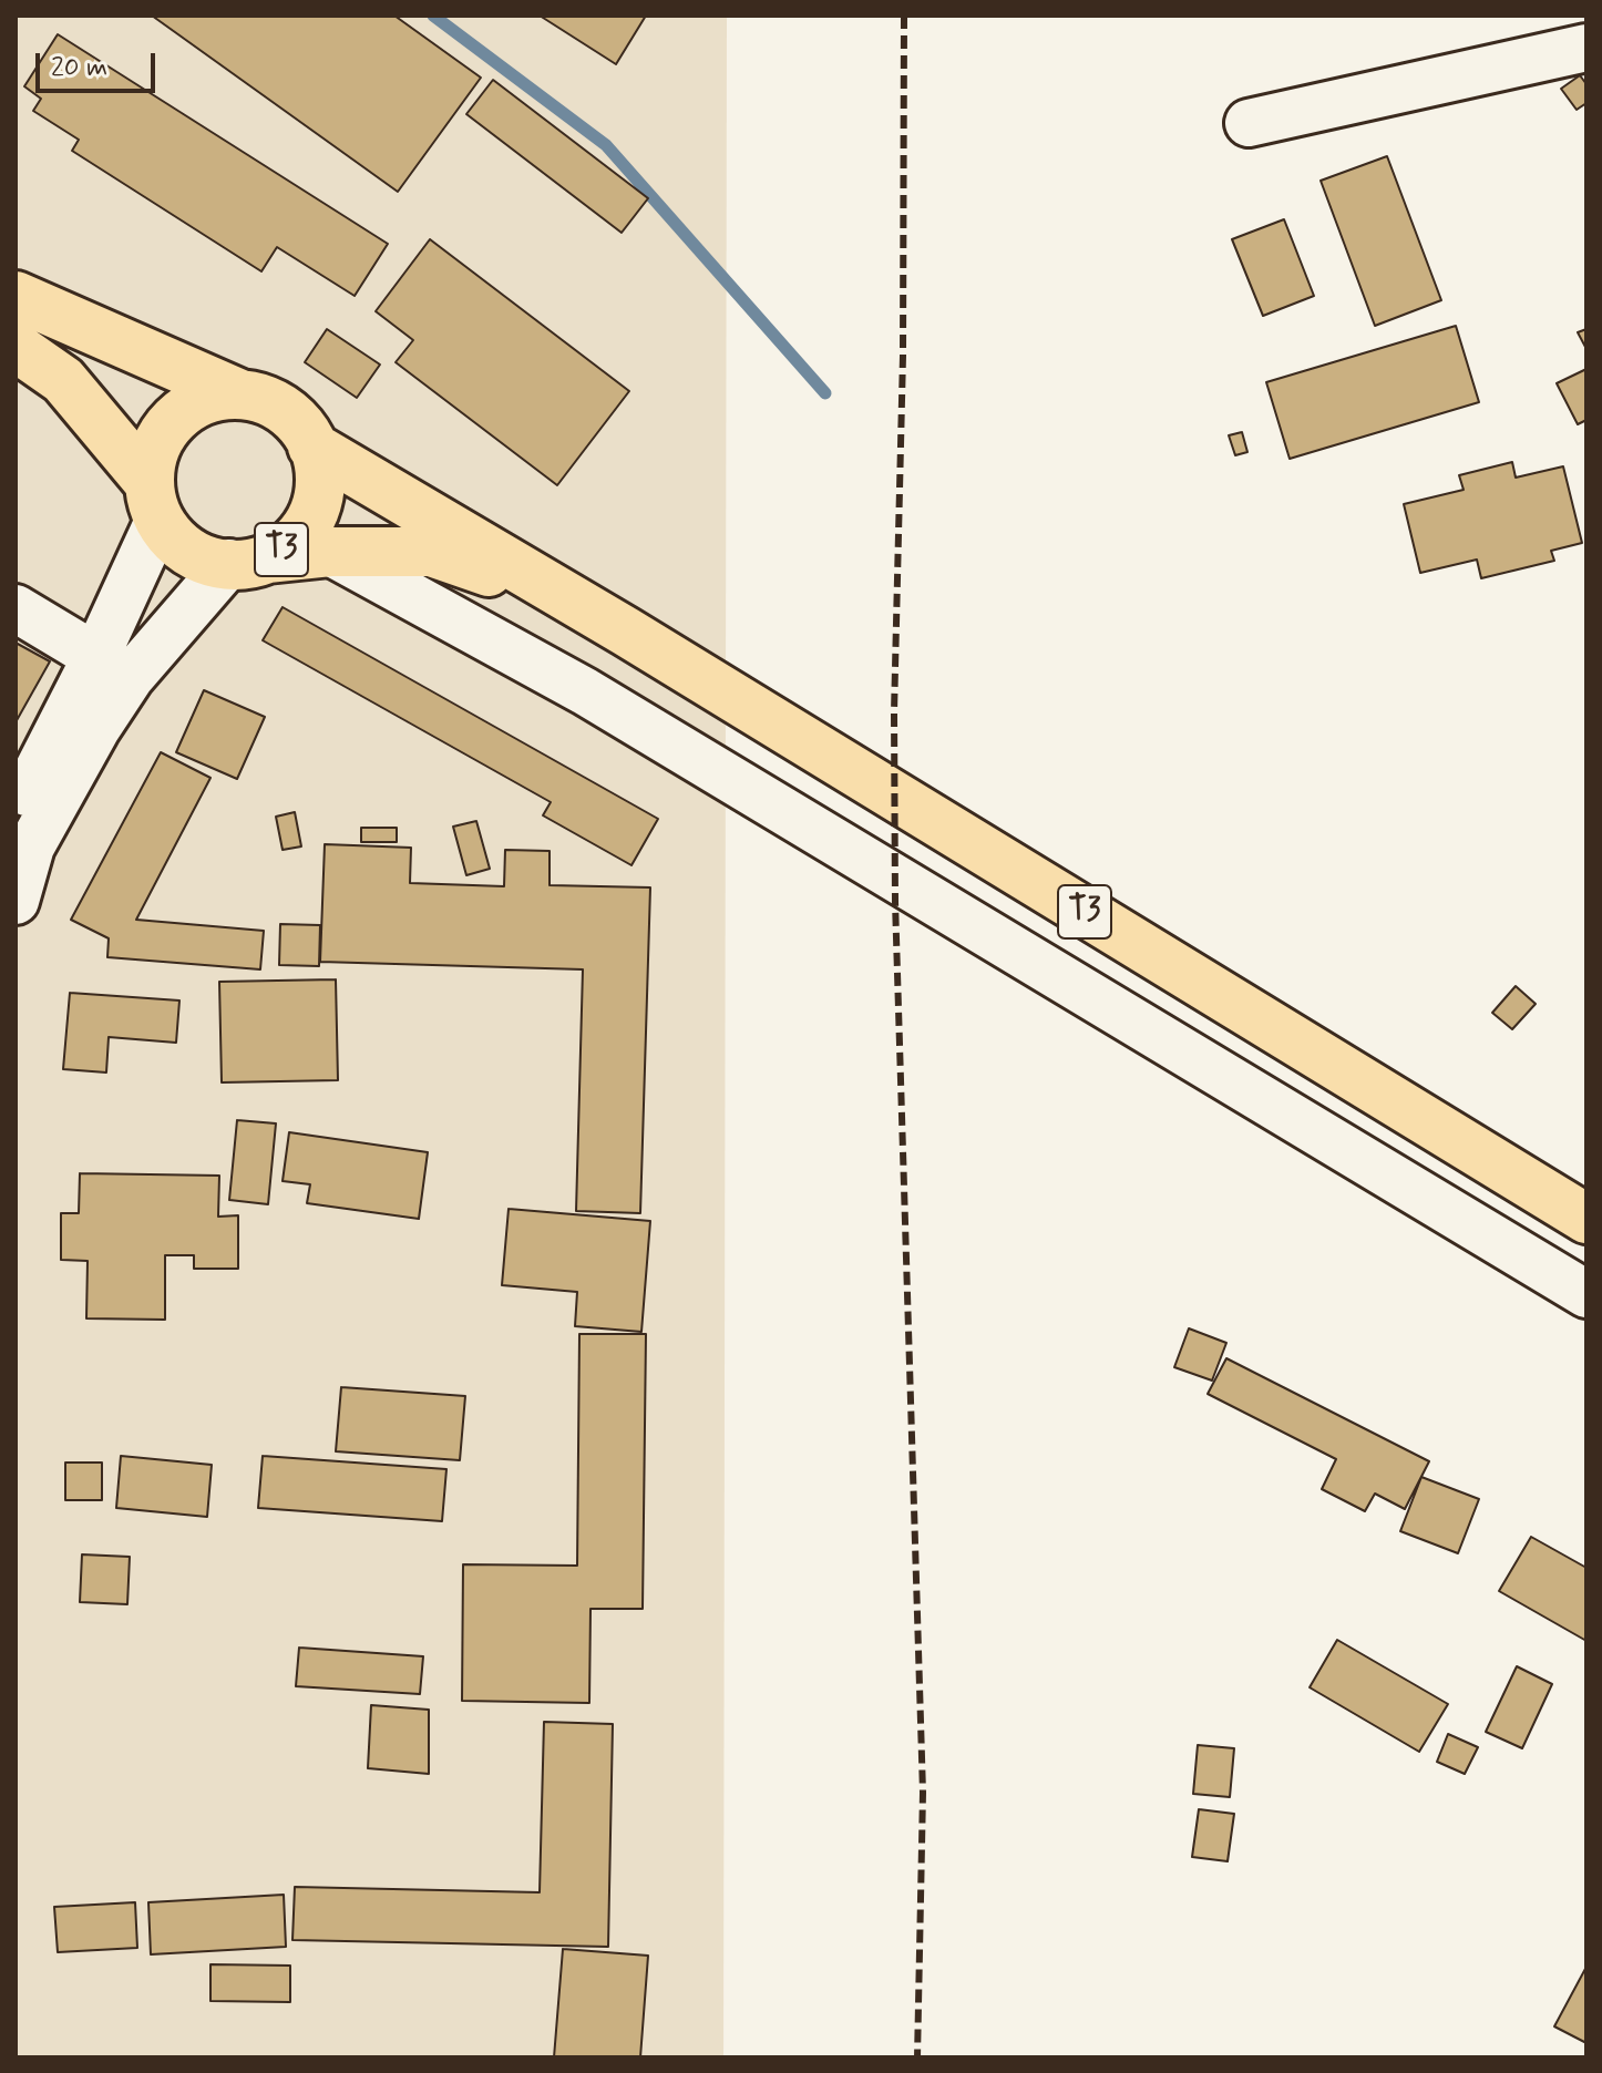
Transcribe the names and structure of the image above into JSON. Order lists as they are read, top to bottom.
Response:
{
  "streets": {
    "highway": ["T3"]
  },
  "scale_bar": "20 m"
}
